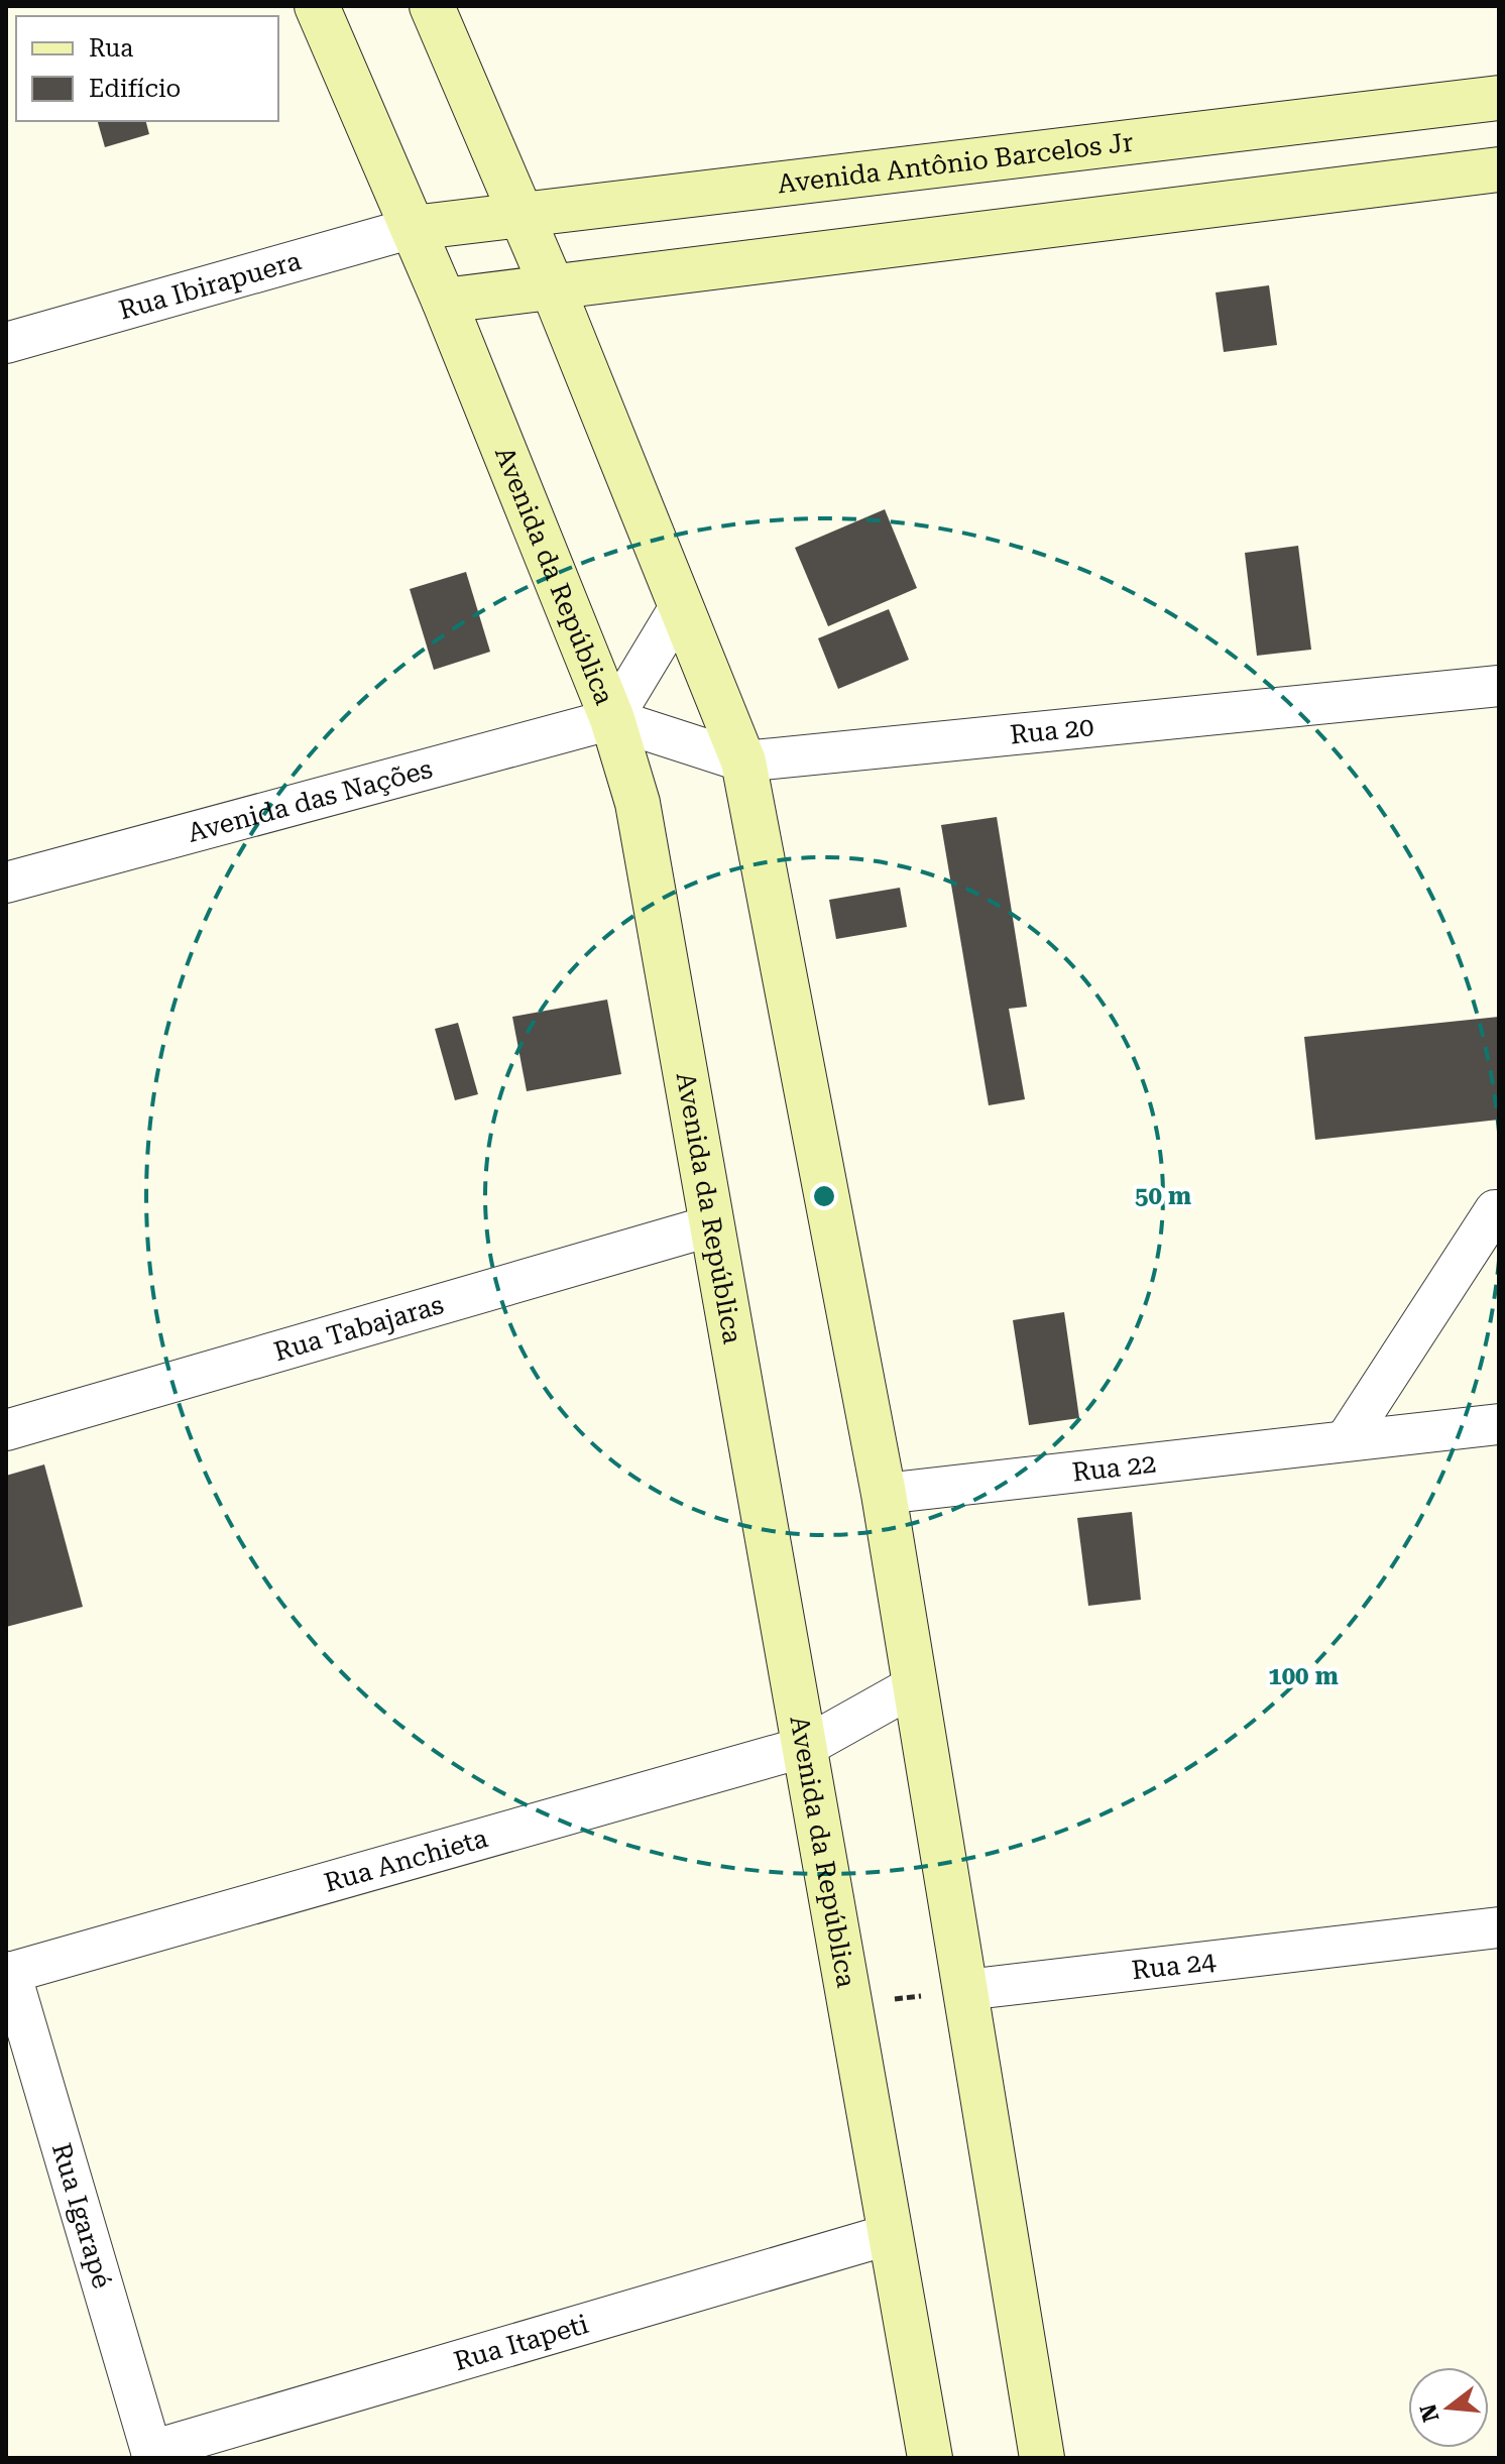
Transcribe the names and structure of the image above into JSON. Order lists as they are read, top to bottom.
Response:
{
  "streets": {
    "street": [
      "Avenida Antônio Barcelos Jr",
      "Rua Ibirapuera",
      "Avenida da República",
      "Rua 20",
      "Avenida das Nações",
      "Rua Tabajaras",
      "Rua 22",
      "Rua Anchieta",
      "Rua 24",
      "Rua Igarapé",
      "Rua Itapeti"
    ]
  },
  "crossings": [
    ["Avenida Antônio Barcelos Jr", "Rua Ibirapuera"],
    ["Avenida Antônio Barcelos Jr", "Avenida da República"],
    ["Rua Ibirapuera", "Avenida da República"],
    ["Avenida da República", "Rua 20"],
    ["Avenida da República", "Avenida das Nações"],
    ["Avenida da República", "Rua Tabajaras"],
    ["Avenida da República", "Rua Anchieta"],
    ["Avenida da República", "Rua Itapeti"],
    ["Rua 20", "Avenida das Nações"],
    ["Rua Anchieta", "Rua Igarapé"],
    ["Rua Igarapé", "Rua Itapeti"]
  ],
  "legend": ["Rua", "Edifício"],
  "north": "left",
  "rings": ["50 m", "100 m"]
}
